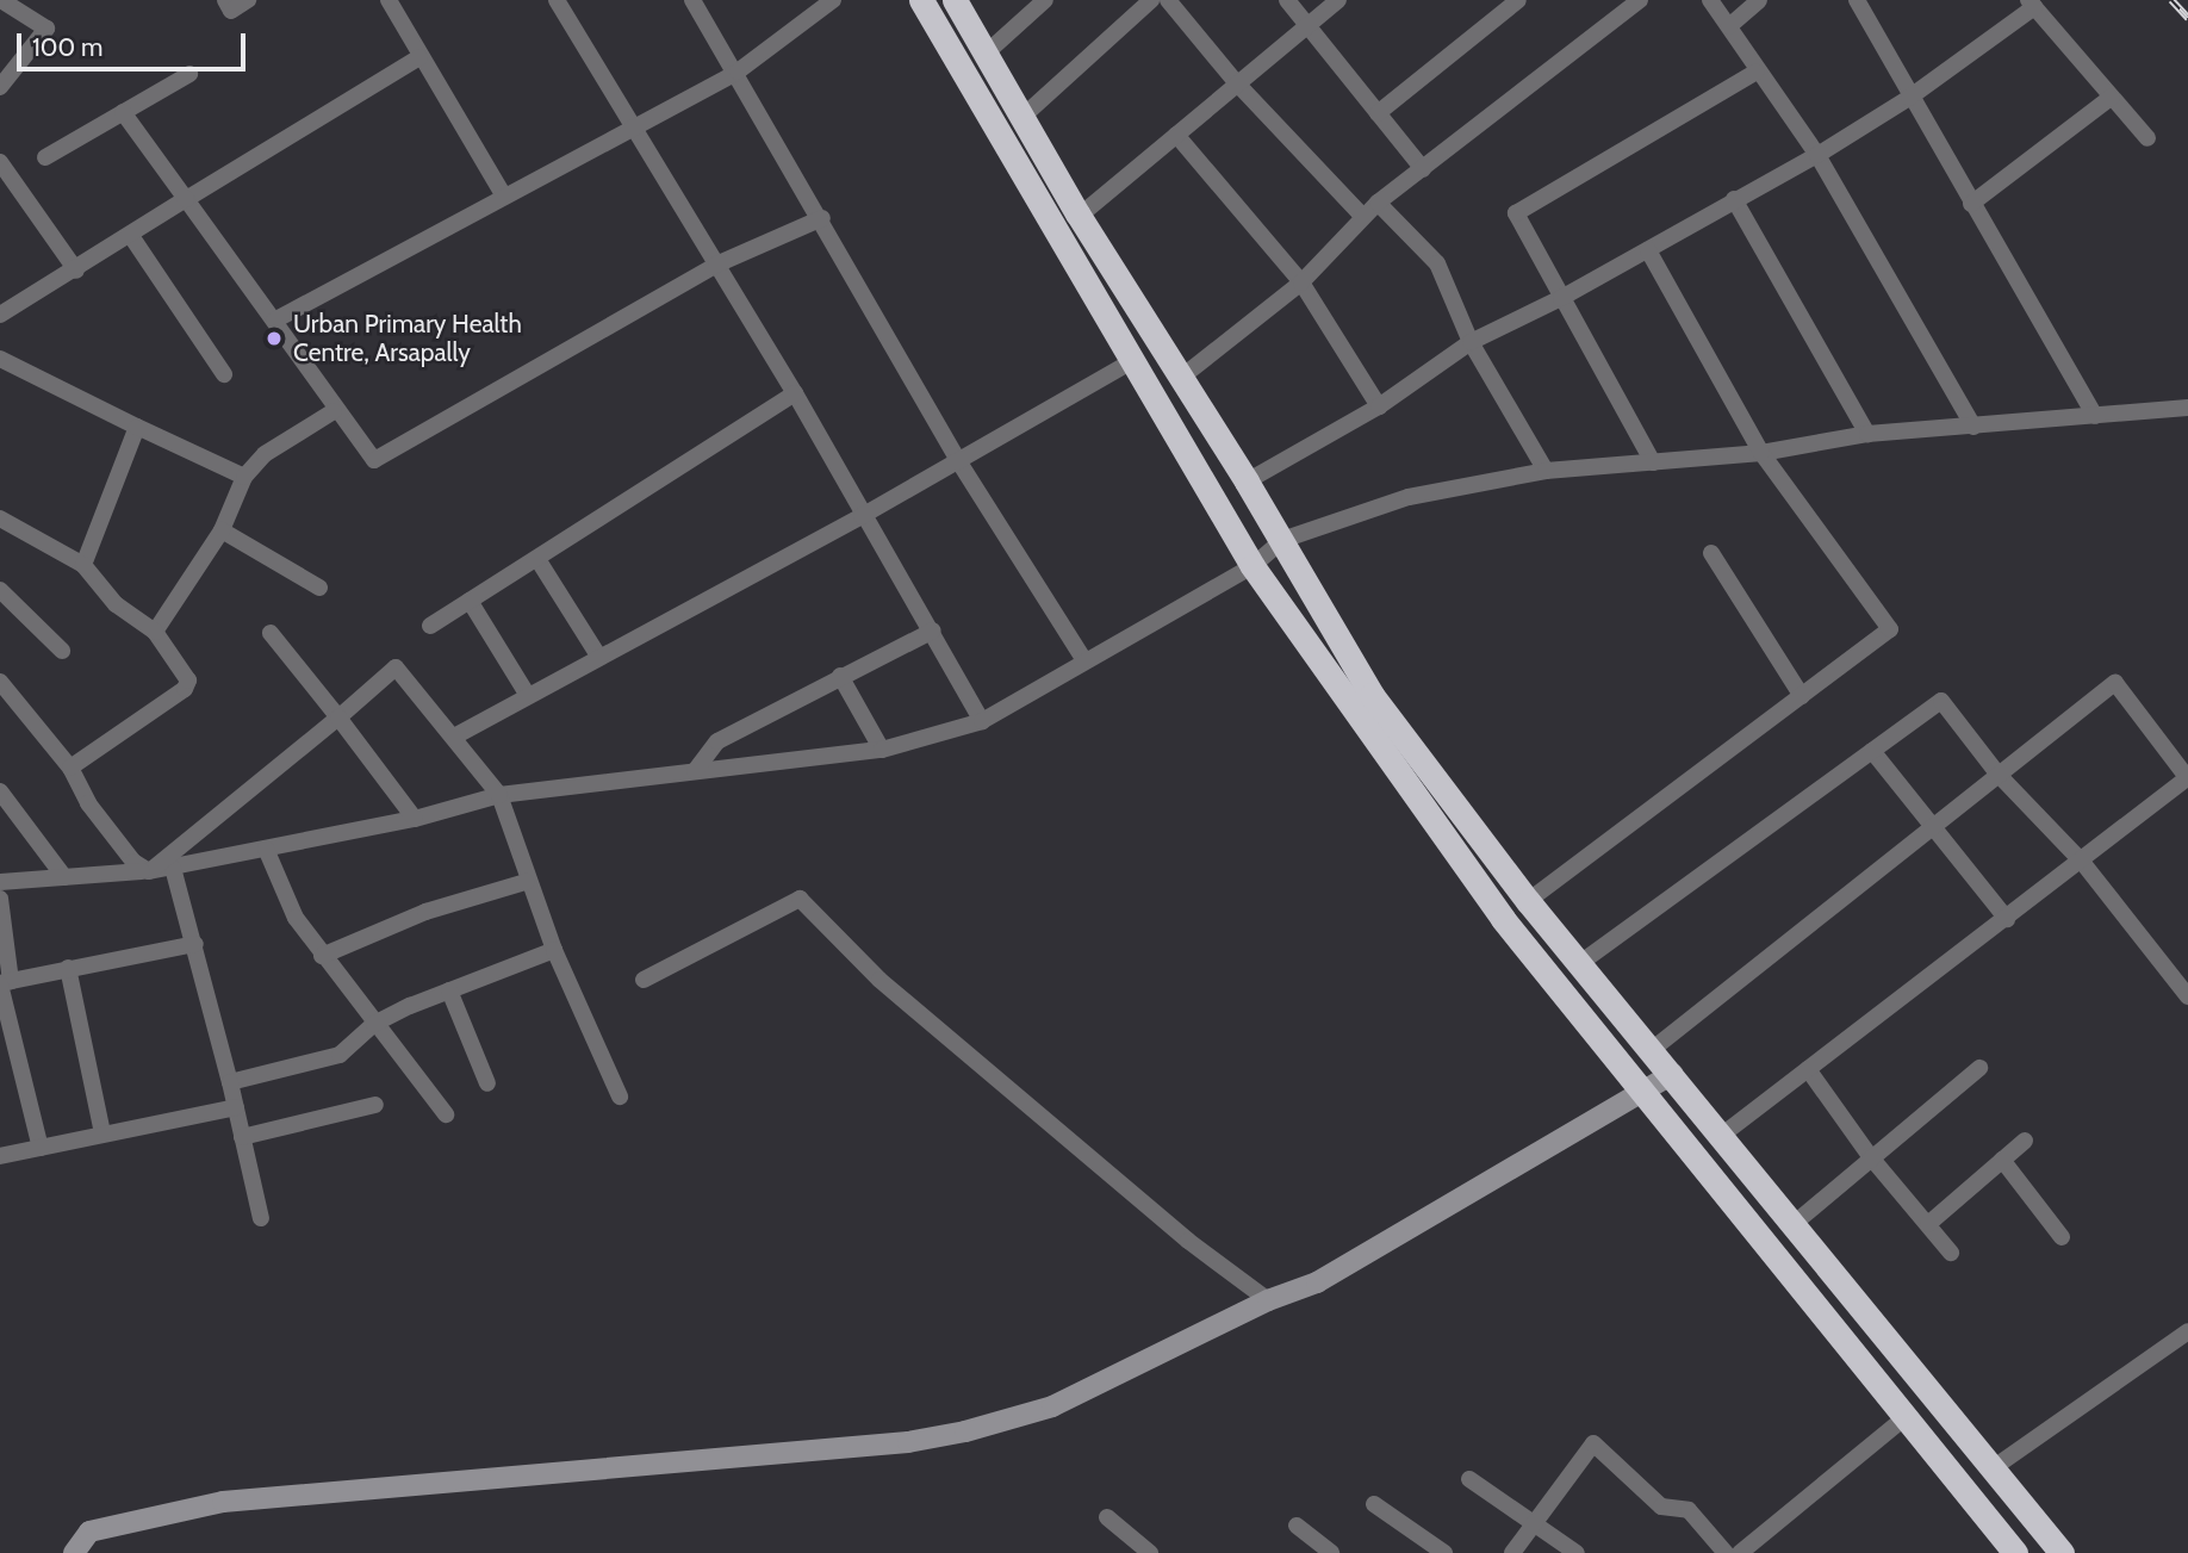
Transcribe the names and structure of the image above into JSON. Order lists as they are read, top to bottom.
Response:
{
  "places": ["Urban Primary Health Centre, Arsapally"],
  "scale_bar": "100 m"
}
